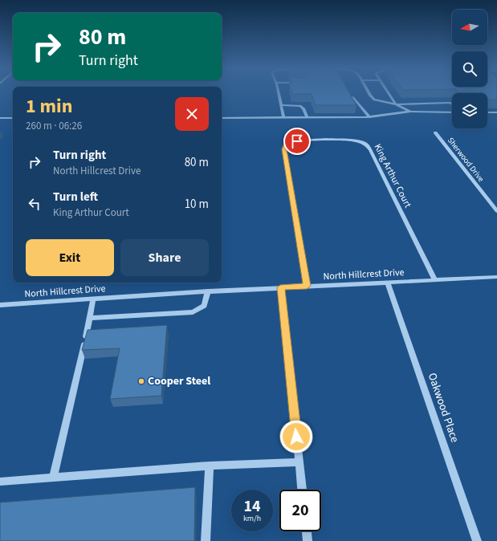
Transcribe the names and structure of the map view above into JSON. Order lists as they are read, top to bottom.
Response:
{
  "streets": {
    "street": [
      "Sherwood Drive",
      "King Arthur Court",
      "North Hillcrest Drive",
      "Oakwood Place"
    ]
  },
  "crossings": [
    ["King Arthur Court", "North Hillcrest Drive"],
    ["North Hillcrest Drive", "Oakwood Place"]
  ],
  "places": ["Cooper Steel"],
  "north": "left",
  "page": {
    "turn": ["80 m", "Turn right"],
    "heading": ["1 min", "260 m · 06:26"],
    "list": [
      {
        "name": "Turn right",
        "note": "North Hillcrest Drive",
        "value": "80 m"
      },
      {
        "name": "Turn left",
        "note": "King Arthur Court",
        "value": "10 m"
      }
    ],
    "buttons": ["Exit", "Share"],
    "speed": "14 km/h",
    "limit": "20"
  }
}
